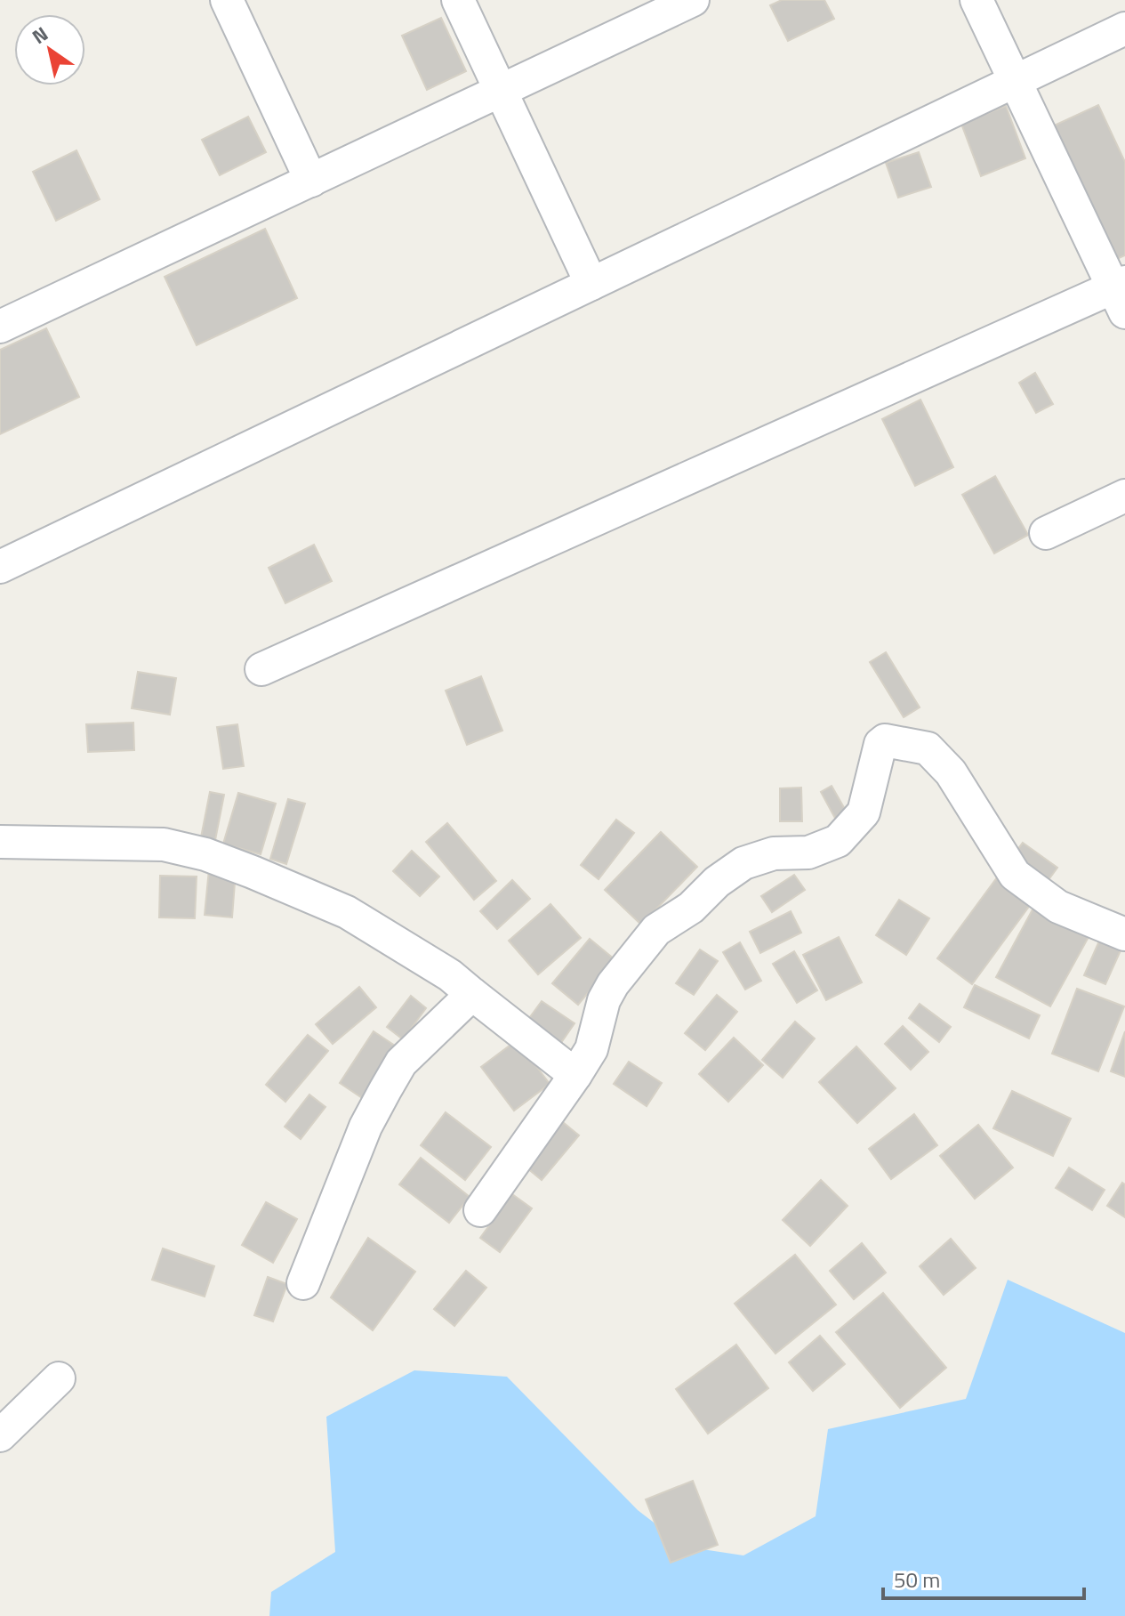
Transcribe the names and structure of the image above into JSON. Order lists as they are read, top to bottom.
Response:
{
  "scale_bar": "50 m",
  "north": "top left"
}
